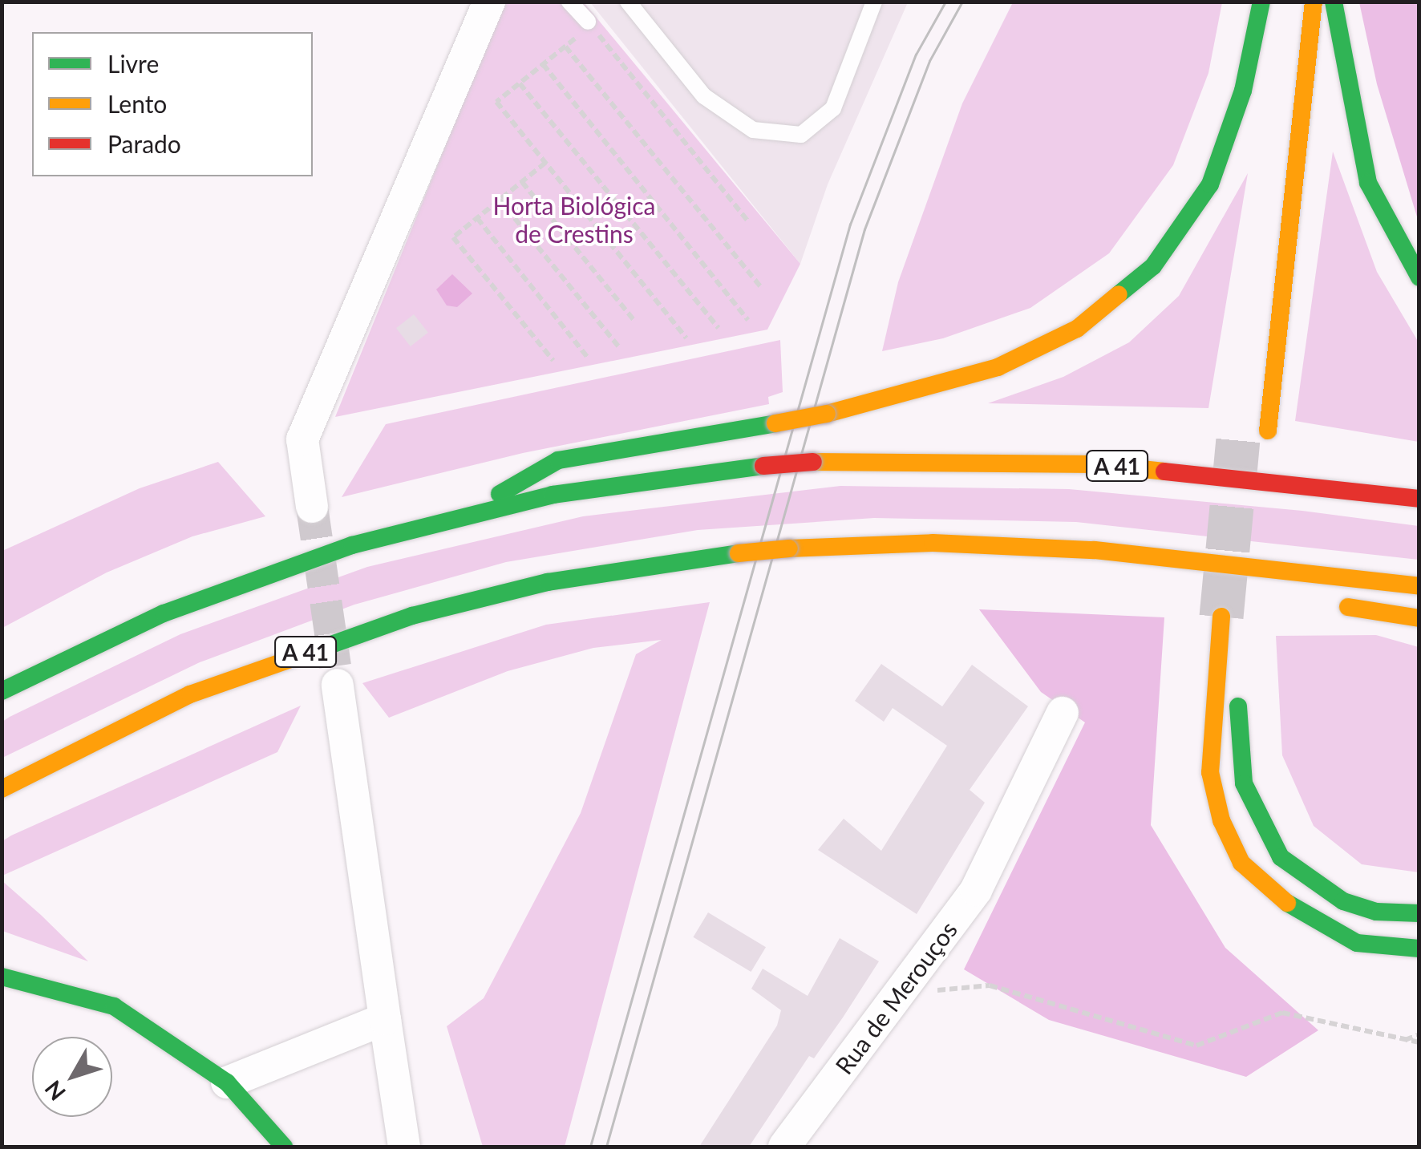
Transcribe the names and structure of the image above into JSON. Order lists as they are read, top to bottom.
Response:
{
  "streets": {
    "main road": ["A 41"],
    "street": ["Rua de Merouços"]
  },
  "parks": ["Horta Biológica de Crestins"],
  "legend": ["Livre", "Lento", "Parado"],
  "north": "bottom left"
}
